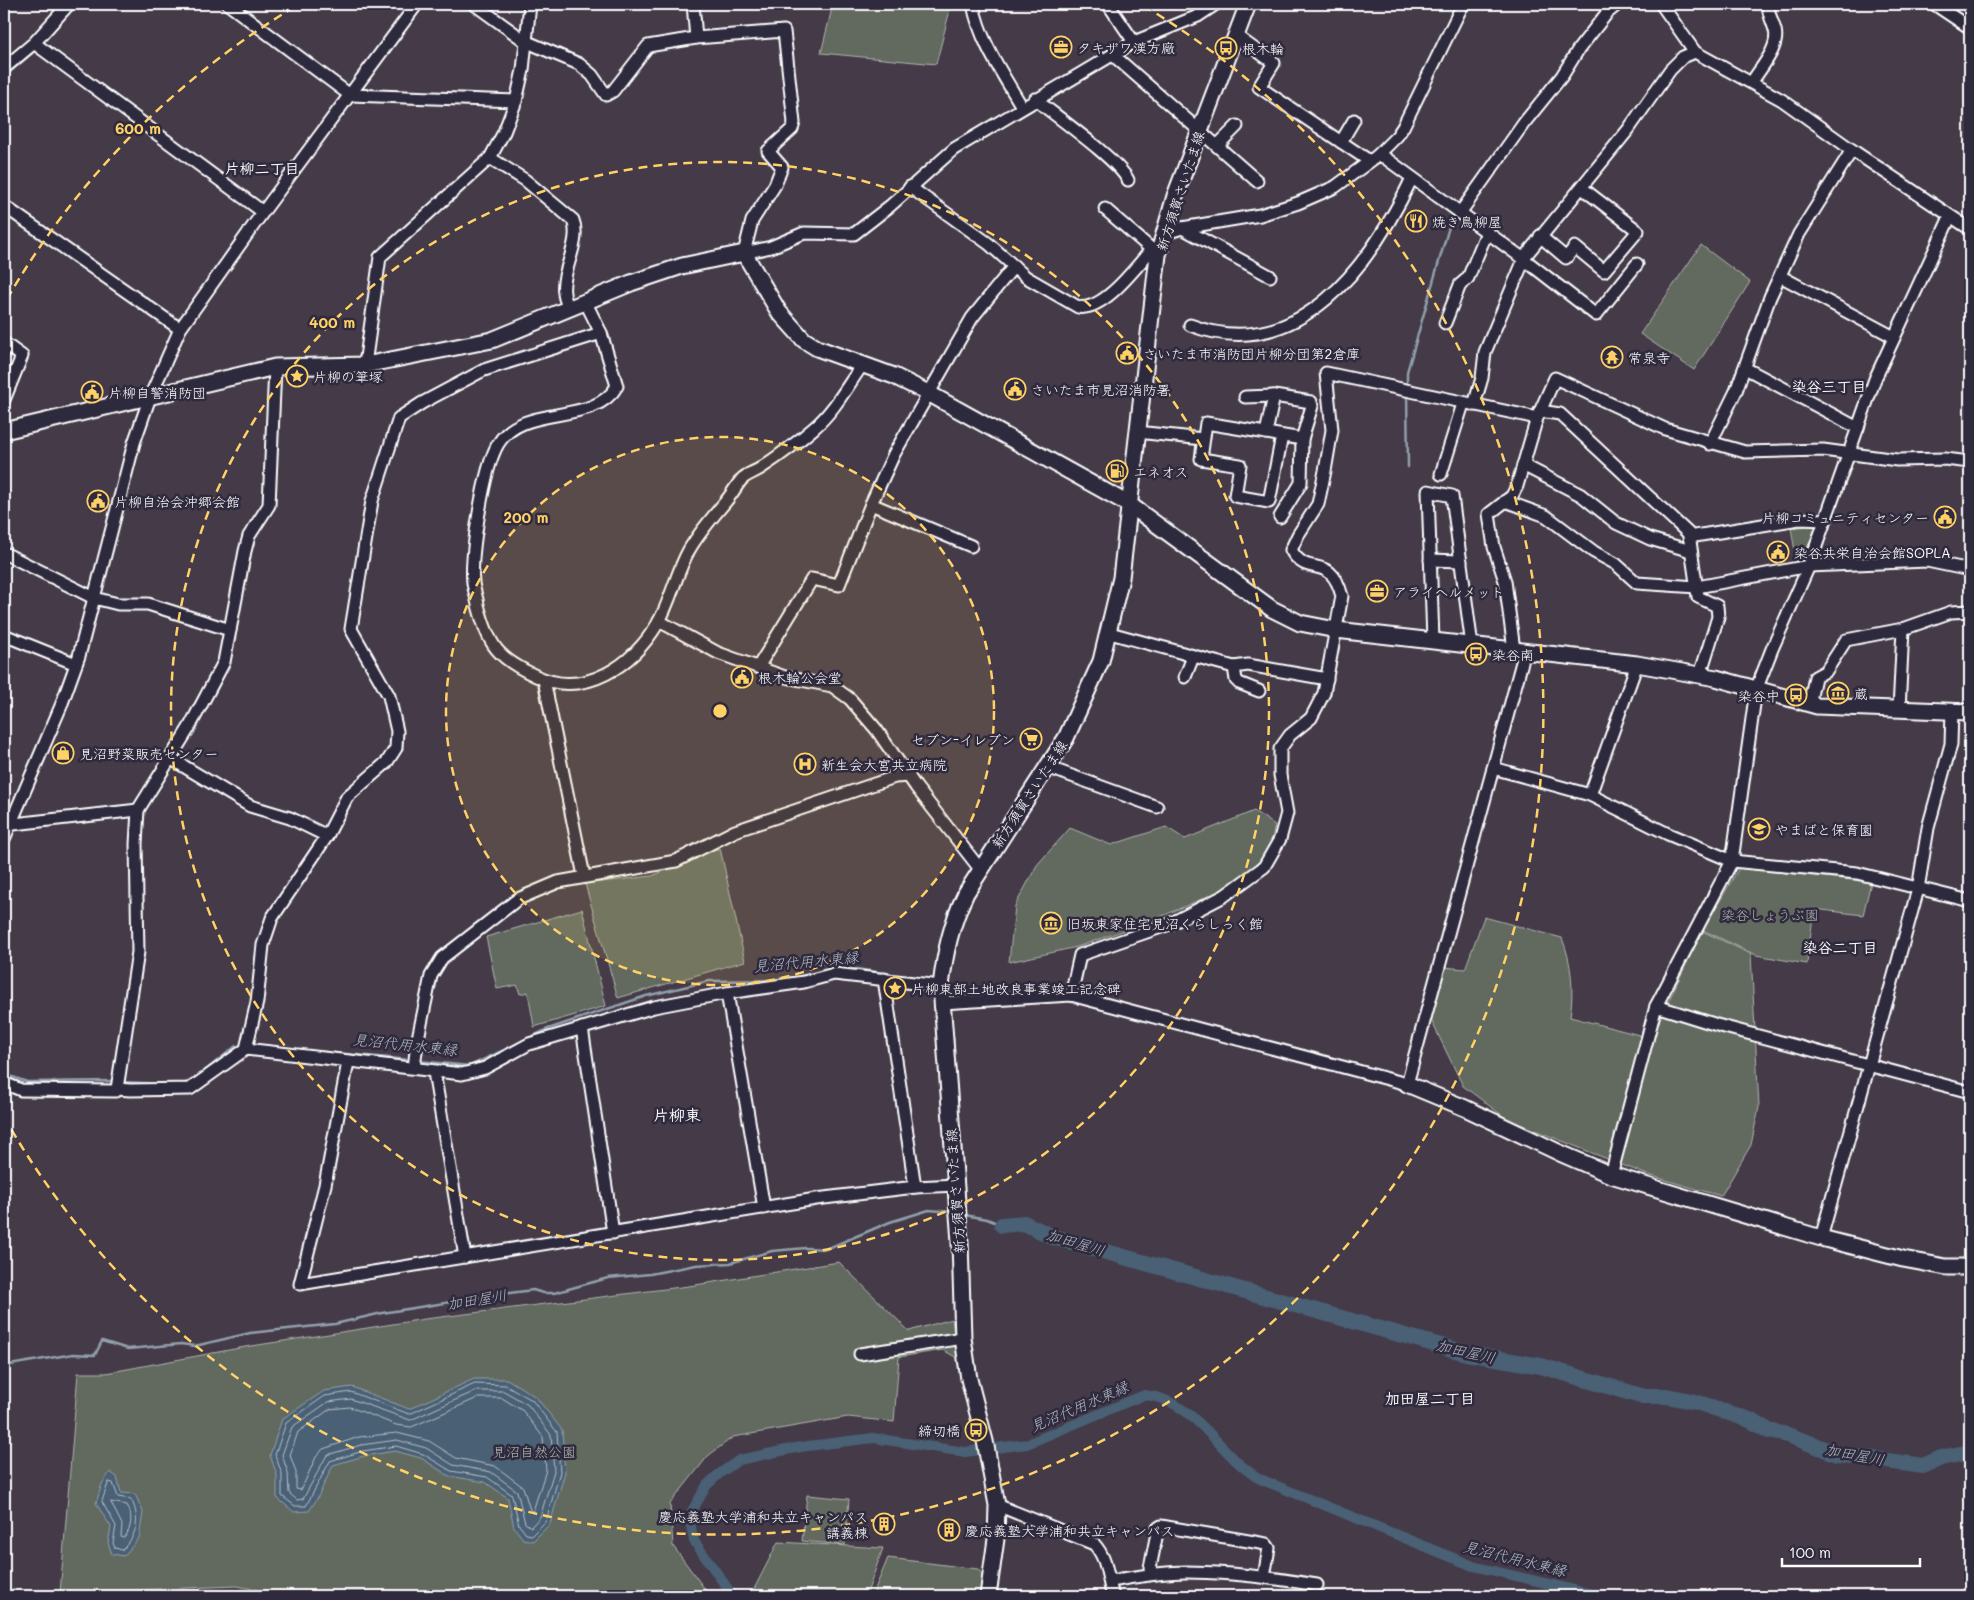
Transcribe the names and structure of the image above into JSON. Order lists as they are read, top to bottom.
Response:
{
  "streets": {
    "street": ["新方須賀さいたま線"]
  },
  "districts": [
    "片柳二丁目",
    "染谷三丁目",
    "染谷二丁目",
    "片柳東",
    "加田屋二丁目"
  ],
  "water": ["見沼代用水東縁", "加田屋川"],
  "parks": ["染谷しょうぶ園", "見沼自然公園"],
  "places": {
    "office": ["タキザワ漢方廠", "アライヘルメット"],
    "bus stop": [
      "根木輪",
      "染谷南",
      "染谷中",
      "締切橋"
    ],
    "restaurant": ["焼き鳥柳屋"],
    "public building": [
      "さいたま市消防団片柳分団第2倉庫",
      "さいたま市見沼消防署",
      "片柳自警消防団",
      "片柳自治会沖郷会館",
      "片柳コミュニティセンター",
      "染谷共栄自治会館SOPLA",
      "根木輪公会堂"
    ],
    "temple": ["常泉寺"],
    "place": ["片柳の筆塚", "片柳東部土地改良事業竣工記念碑"],
    "fuel station": ["エネオス"],
    "museum": ["蔵", "旧坂東家住宅見沼くらしっく館"],
    "supermarket": ["セブン-イレブン"],
    "shop": ["見沼野菜販売センター"],
    "hospital": ["新生会大宮共立病院"],
    "school or university": ["やまばと保育園"],
    "building": ["慶応義塾大学浦和共立キャンパス 講義棟", "慶応義塾大学浦和共立キャンパス"]
  },
  "scale_bar": "100 m",
  "rings": ["600 m", "400 m", "200 m"]
}
